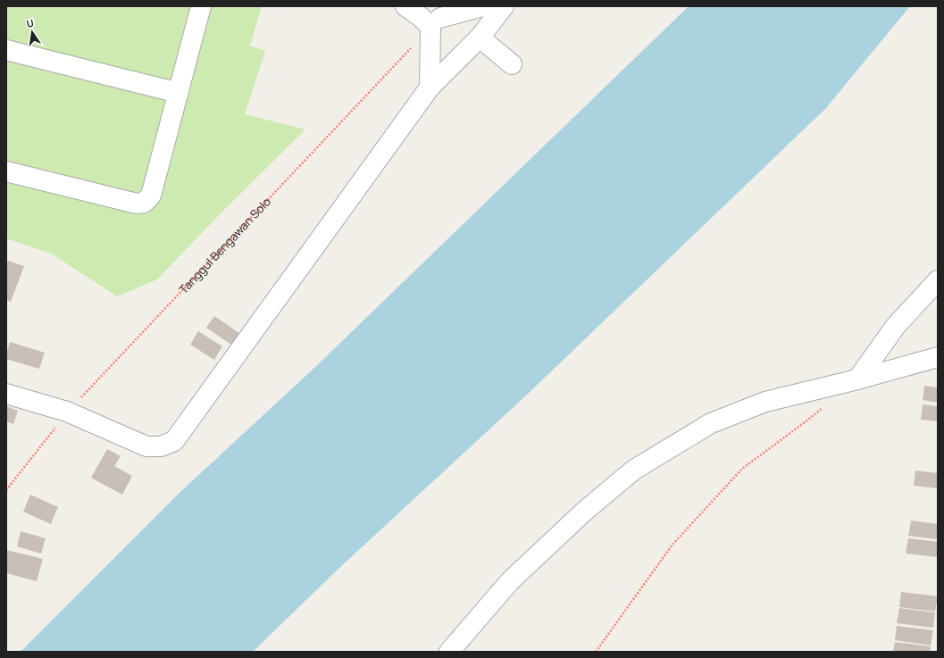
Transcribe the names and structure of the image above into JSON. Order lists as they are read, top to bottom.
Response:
{
  "streets": {
    "path": ["Tanggul Bengawan Solo"]
  },
  "north": "top"
}
